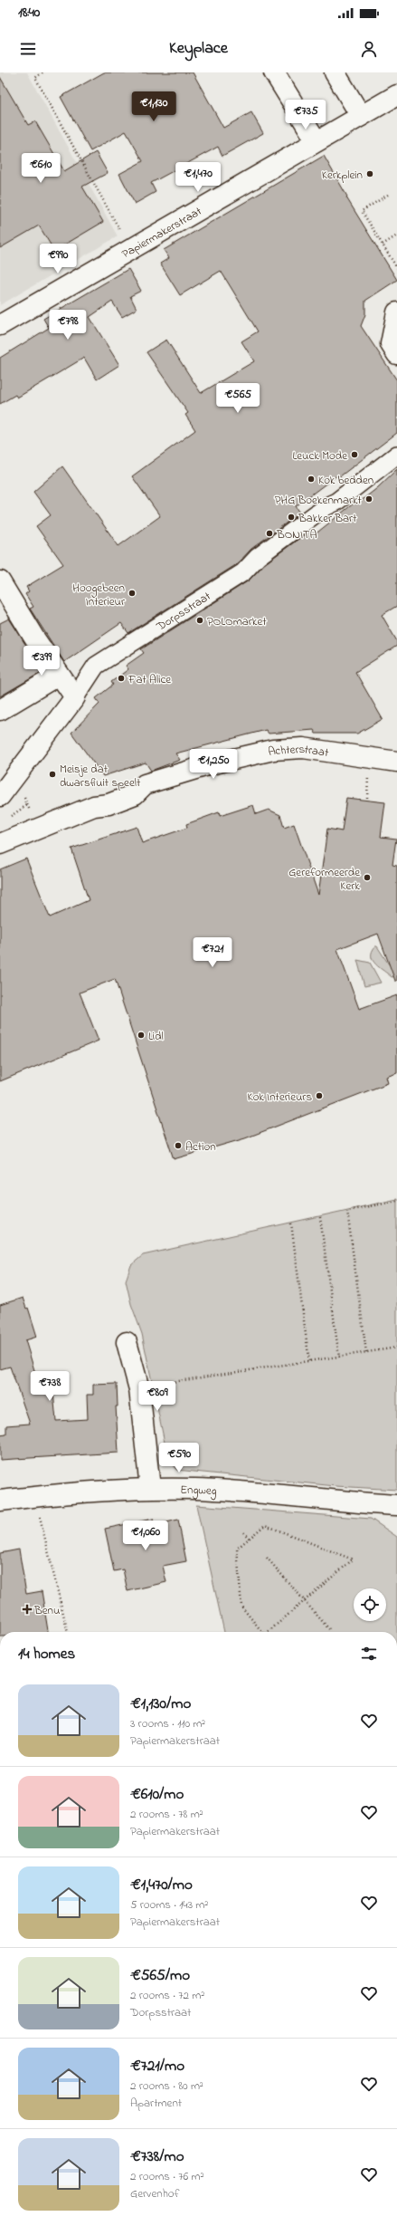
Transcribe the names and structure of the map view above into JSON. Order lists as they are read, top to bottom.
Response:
{
  "streets": {
    "street": [
      "Papiermakerstraat",
      "Dorpsstraat",
      "Achterstraat",
      "Engweg"
    ]
  },
  "places": {
    "other": [
      "Kerkplein",
      "Leuck Mode",
      "Kok bedden",
      "PHG Boekenmarkt",
      "Bakker Bart",
      "BONITA",
      "Hoogebeen Interieur",
      "POLOmarket",
      "Fat Alice",
      "Meisje dat dwarsfluit speelt",
      "Gereformeerde Kerk",
      "Lidl",
      "Kok Interieurs",
      "Action"
    ],
    "health": ["Benu"]
  },
  "page": {
    "status": "18:40",
    "header": "Keyplace",
    "price": [
      "€1,130",
      "€735",
      "€610",
      "€1,470",
      "€990",
      "€798",
      "€565",
      "€399",
      "€1,250",
      "€721",
      "€738",
      "€809",
      "€590",
      "€1,060"
    ],
    "heading": "14 homes",
    "list": [
      {
        "name": "€1,130/mo",
        "note": "3 rooms · 110 m² · Papiermakerstraat"
      },
      {
        "name": "€610/mo",
        "note": "2 rooms · 78 m² · Papiermakerstraat"
      },
      {
        "name": "€1,470/mo",
        "note": "5 rooms · 143 m² · Papiermakerstraat"
      },
      {
        "name": "€565/mo",
        "note": "2 rooms · 72 m² · Dorpsstraat"
      },
      {
        "name": "€721/mo",
        "note": "2 rooms · 80 m² · Apartment"
      },
      {
        "name": "€738/mo",
        "note": "2 rooms · 76 m² · Gervenhof"
      }
    ]
  }
}
